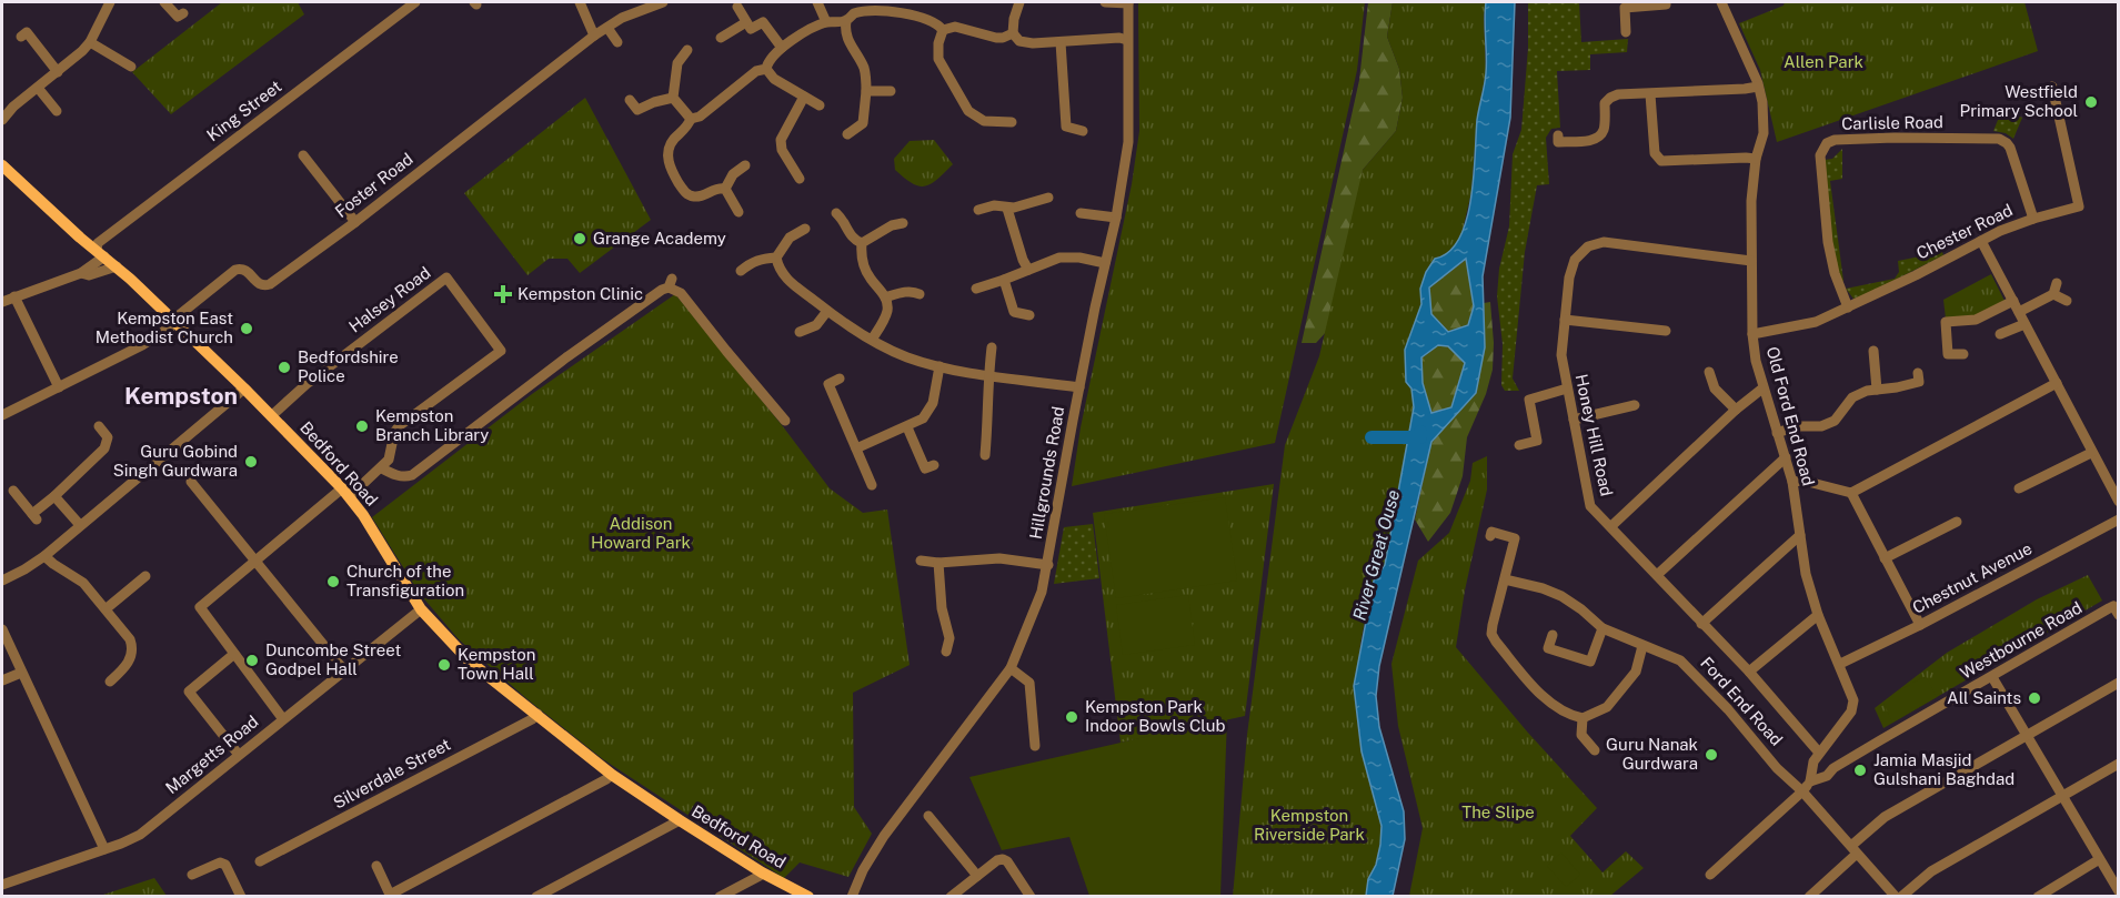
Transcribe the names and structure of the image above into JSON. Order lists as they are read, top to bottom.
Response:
{
  "streets": {
    "main road": ["Bedford Road"],
    "street": [
      "King Street",
      "Carlisle Road",
      "Foster Road",
      "Chester Road",
      "Halsey Road",
      "Old Ford End Road",
      "Honey Hill Road",
      "Hillgrounds Road",
      "Chestnut Avenue",
      "Westbourne Road",
      "Ford End Road",
      "Margetts Road",
      "Silverdale Street"
    ]
  },
  "crossings": [
    ["King Street", "Bedford Road"],
    ["Carlisle Road", "Chester Road"],
    ["Foster Road", "Bedford Road"],
    ["Chester Road", "Old Ford End Road"],
    ["Halsey Road", "Bedford Road"],
    ["Old Ford End Road", "Honey Hill Road"],
    ["Old Ford End Road", "Chestnut Avenue"],
    ["Bedford Road", "Margetts Road"],
    ["Bedford Road", "Silverdale Street"]
  ],
  "districts": ["Kempston"],
  "water": ["River Great Ouse"],
  "parks": [
    "Allen Park",
    "Addison Howard Park",
    "The Slipe",
    "Kempston Riverside Park"
  ],
  "places": {
    "other": [
      "Westfield Primary School",
      "Grange Academy",
      "Kempston East Methodist Church",
      "Bedfordshire Police",
      "Kempston Branch Library",
      "Guru Gobind Singh Gurdwara",
      "Church of the Transfiguration",
      "Duncombe Street Godpel Hall",
      "Kempston Town Hall",
      "All Saints",
      "Kempston Park Indoor Bowls Club",
      "Guru Nanak Gurdwara",
      "Jamia Masjid Gulshani Baghdad"
    ],
    "health": ["Kempston Clinic"]
  }
}
